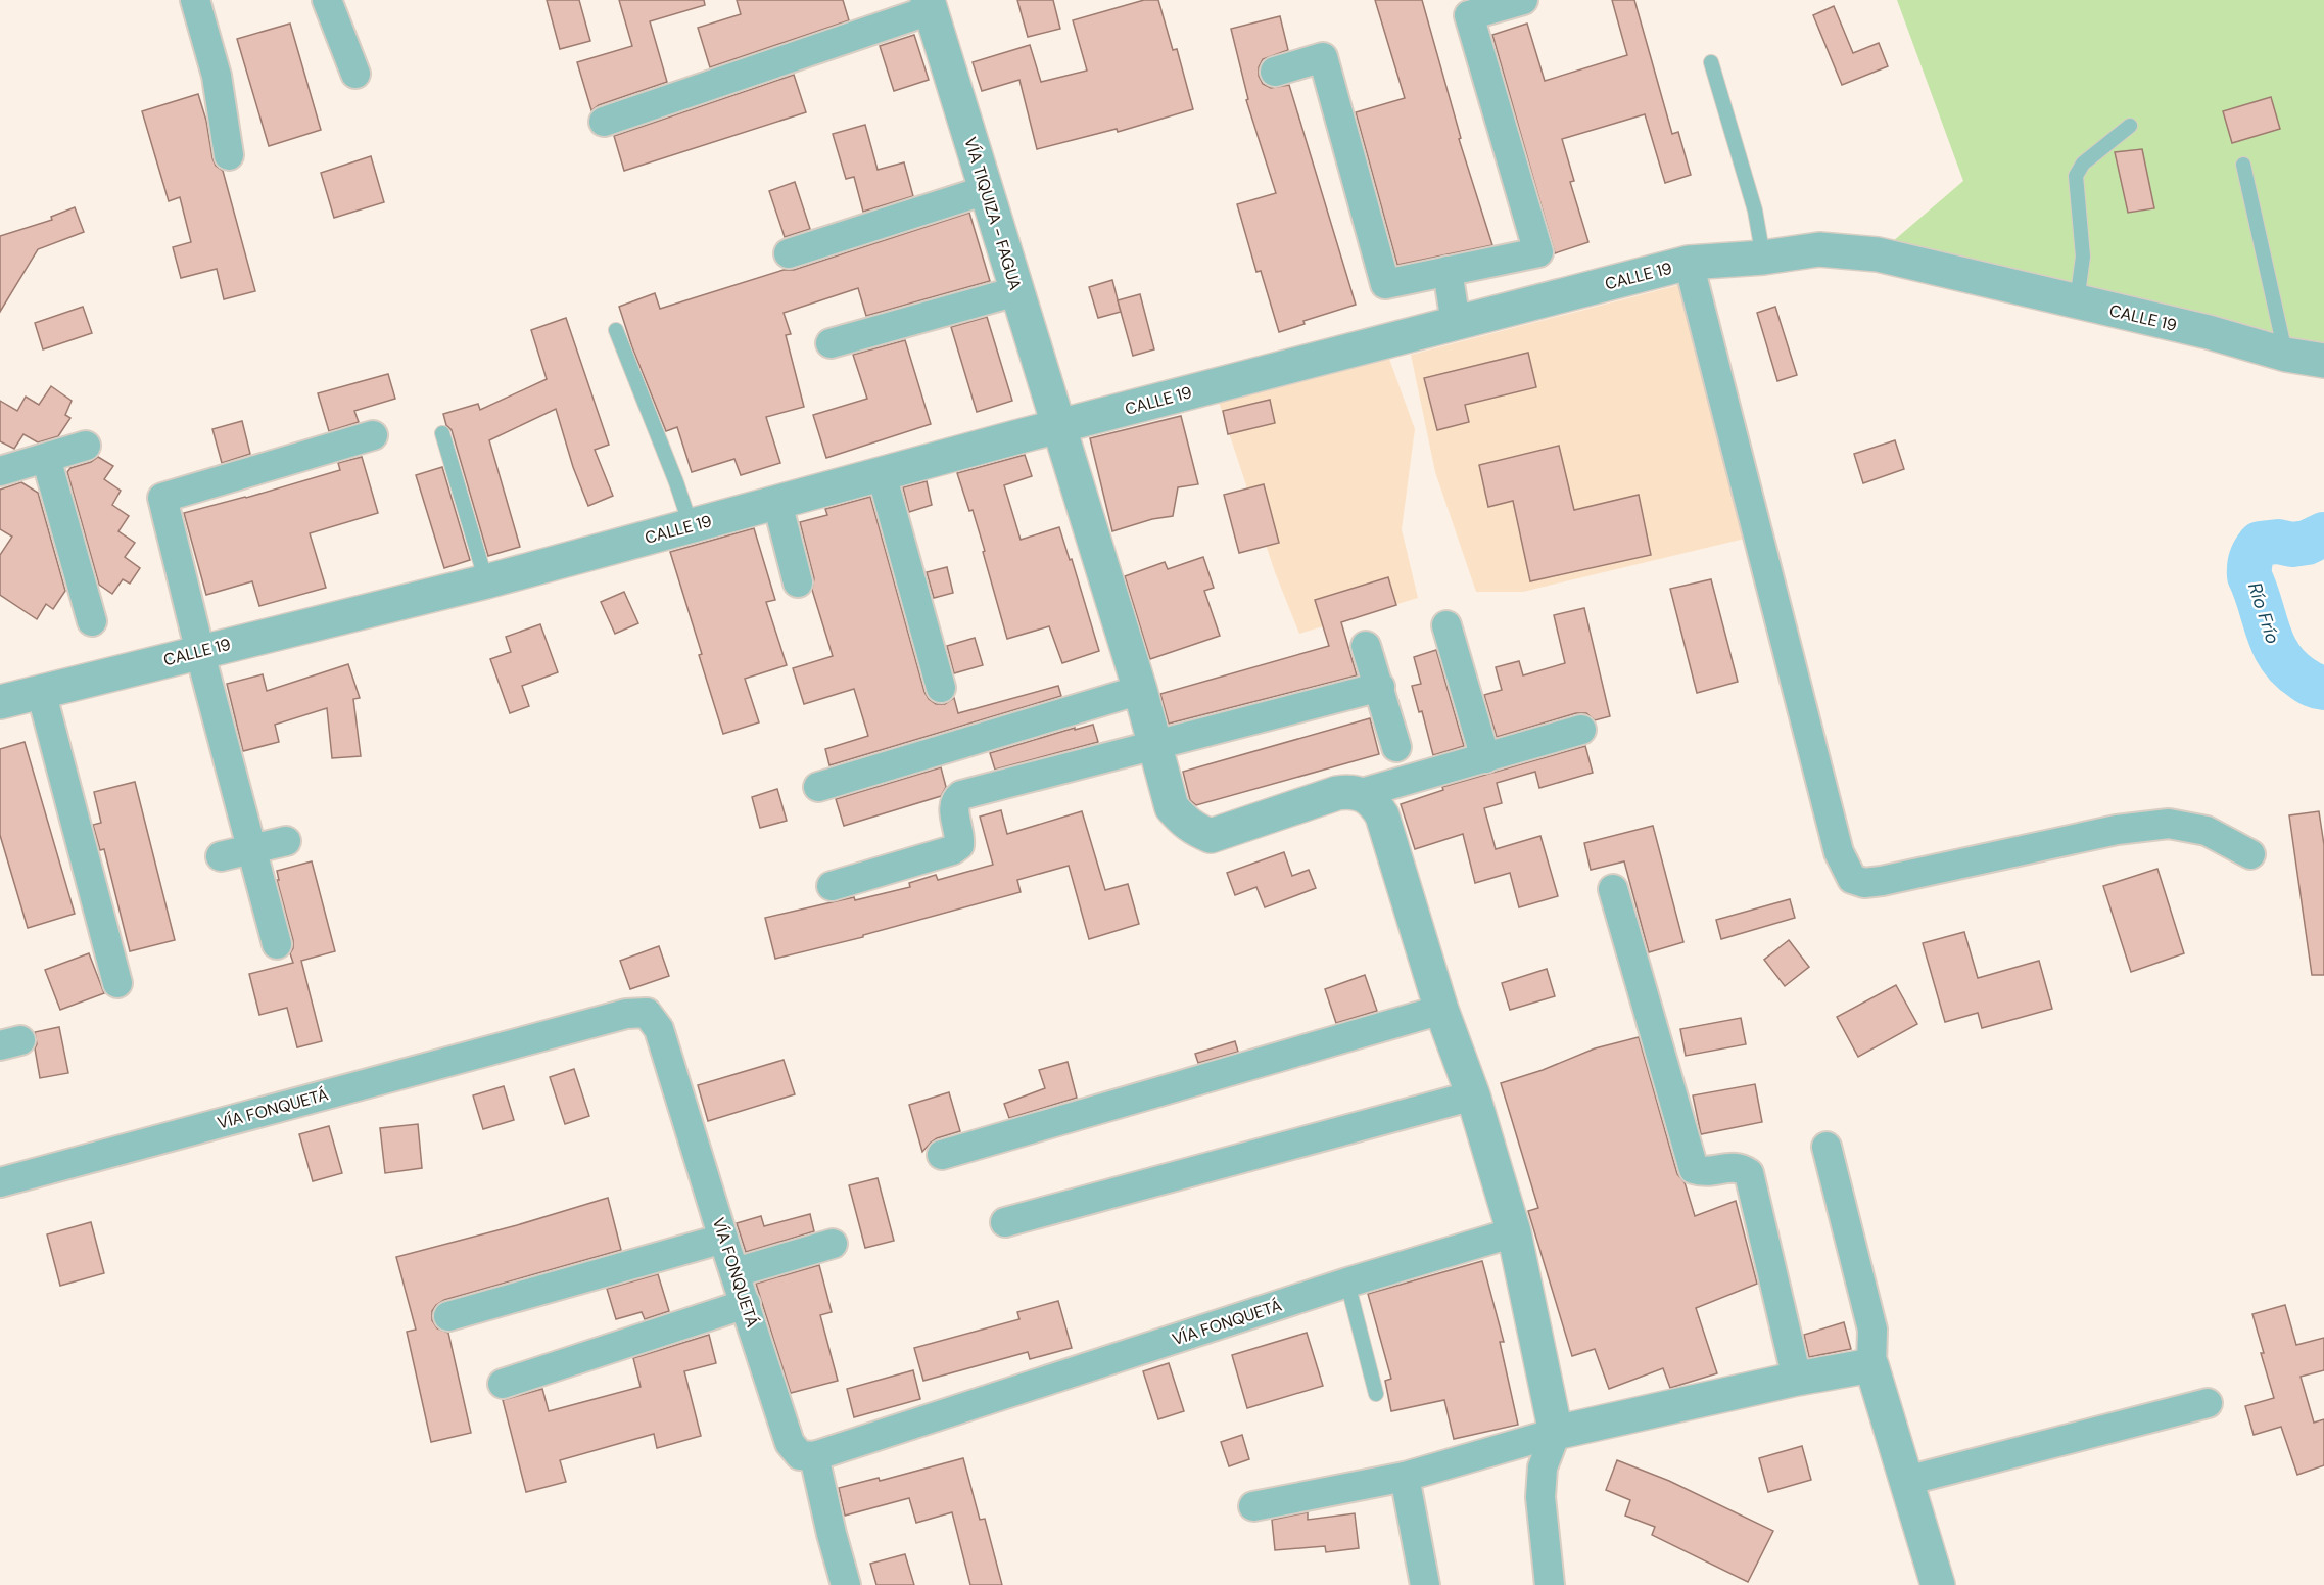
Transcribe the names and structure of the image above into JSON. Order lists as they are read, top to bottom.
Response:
{
  "streets": {
    "street": ["VÍA TIQUIZA - FAGUA", "CALLE 19", "VÍA FONQUETÁ"]
  },
  "crossings": [
    ["VÍA TIQUIZA - FAGUA", "CALLE 19"]
  ],
  "water": ["Río Frío"]
}
